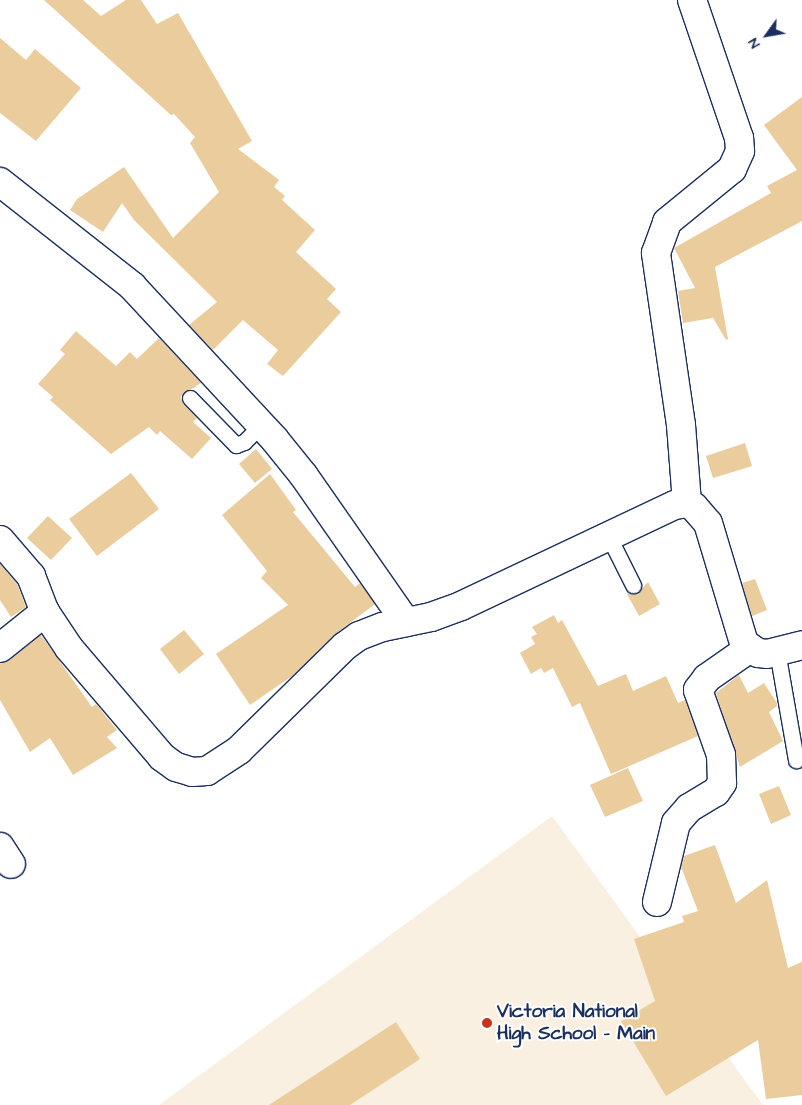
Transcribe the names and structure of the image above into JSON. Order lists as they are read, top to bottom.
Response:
{
  "places": ["Victoria National High School - Main"],
  "north": "bottom left"
}
